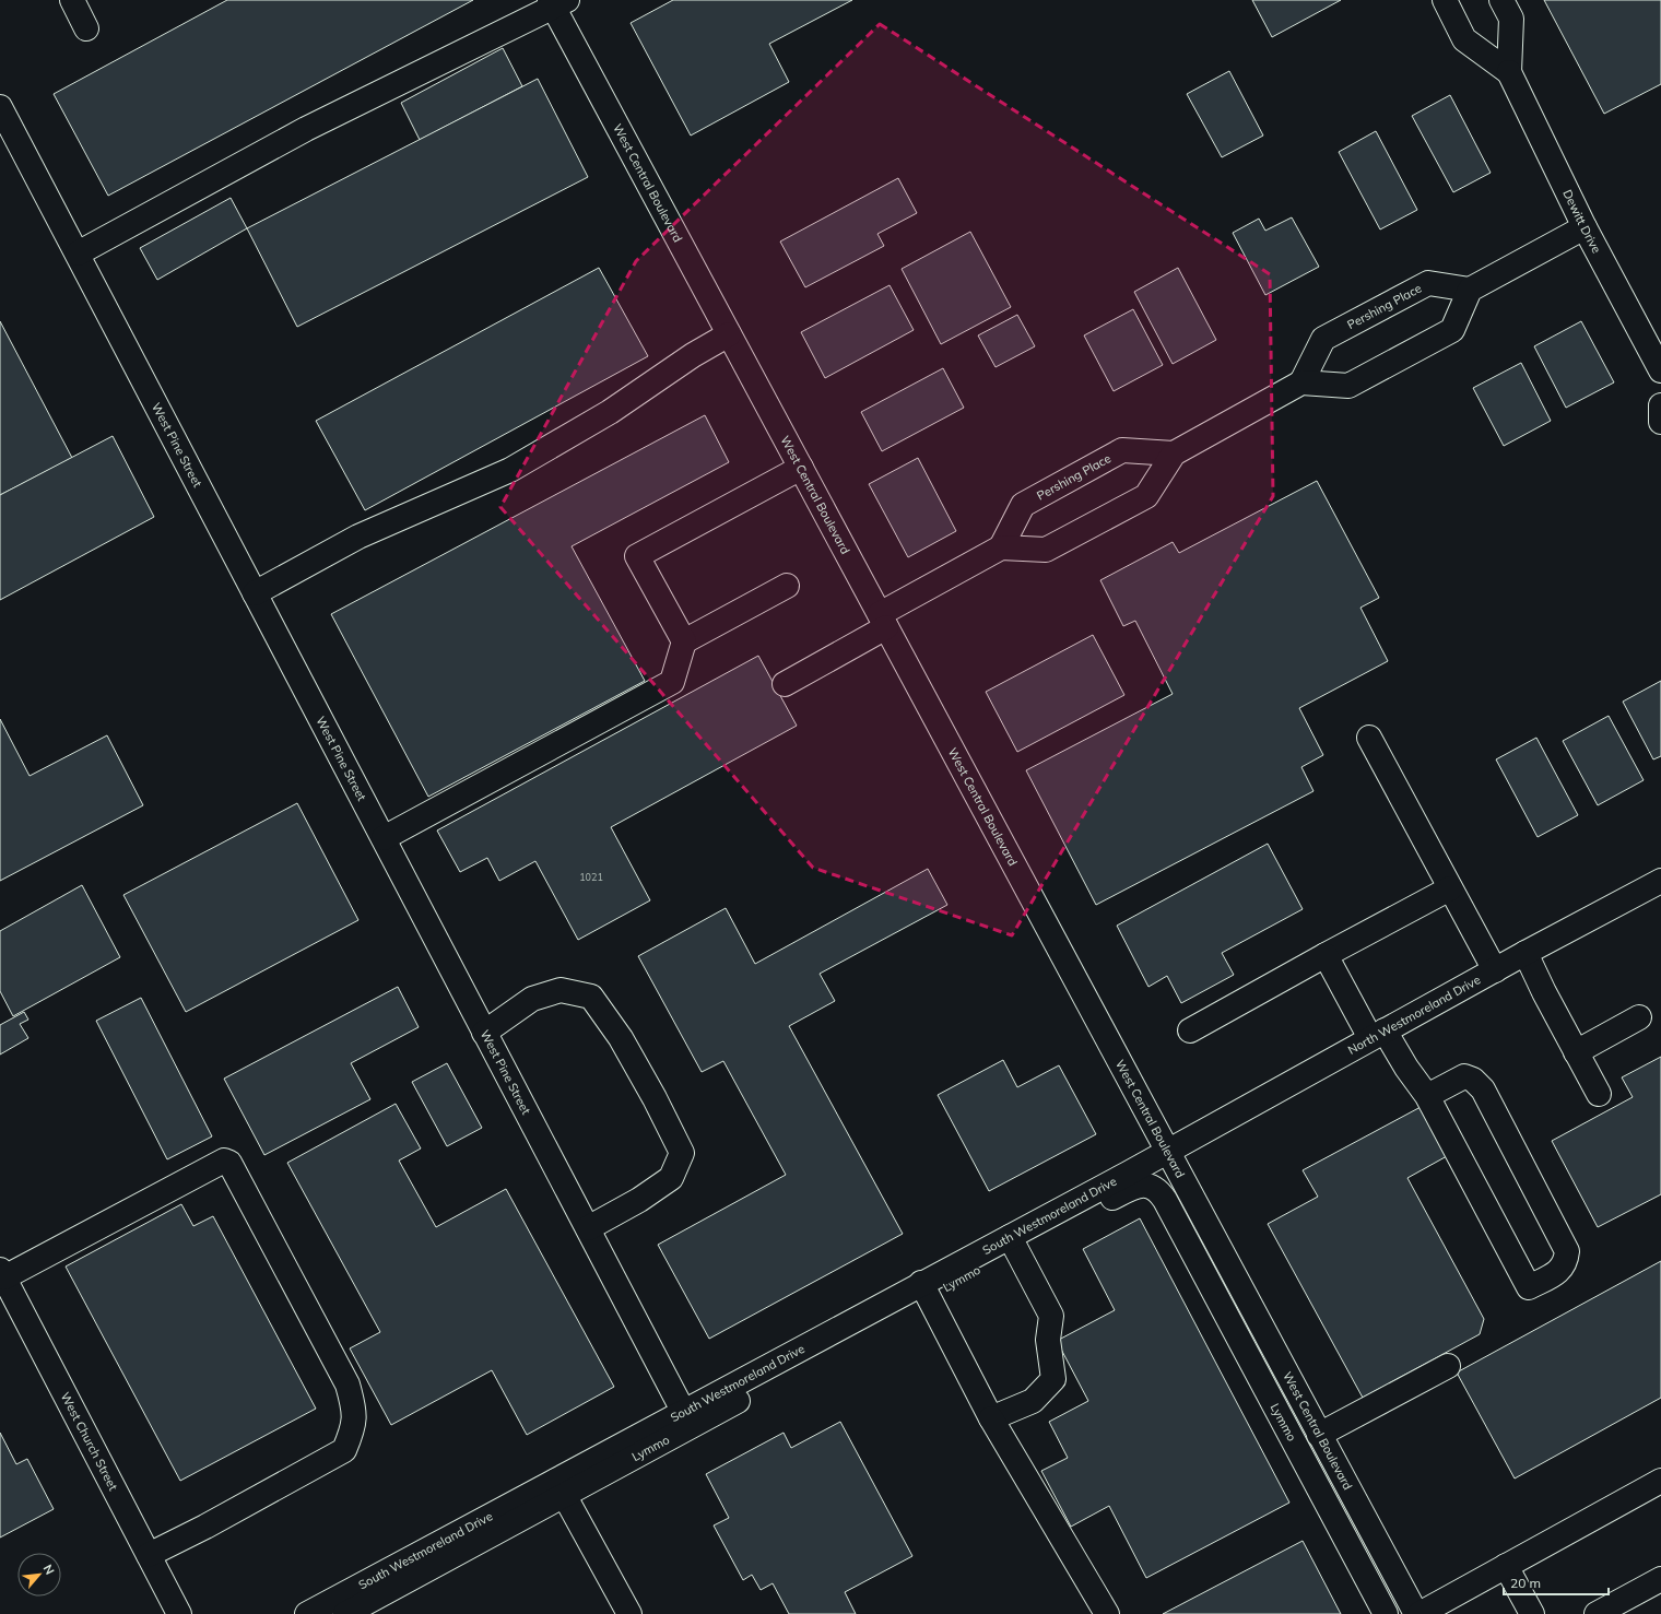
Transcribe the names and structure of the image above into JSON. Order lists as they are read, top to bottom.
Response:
{
  "streets": {
    "street": [
      "West Central Boulevard",
      "Dewitt Drive",
      "Pershing Place",
      "West Pine Street",
      "North Westmoreland Drive",
      "South Westmoreland Drive",
      "Lymmo",
      "West Church Street"
    ]
  },
  "crossings": [
    ["West Central Boulevard", "North Westmoreland Drive"],
    ["West Central Boulevard", "South Westmoreland Drive"],
    ["West Pine Street", "South Westmoreland Drive"],
    ["North Westmoreland Drive", "South Westmoreland Drive"],
    ["South Westmoreland Drive", "Lymmo"]
  ],
  "house_numbers": ["1021"],
  "scale_bar": "20 m",
  "north": "top right"
}
